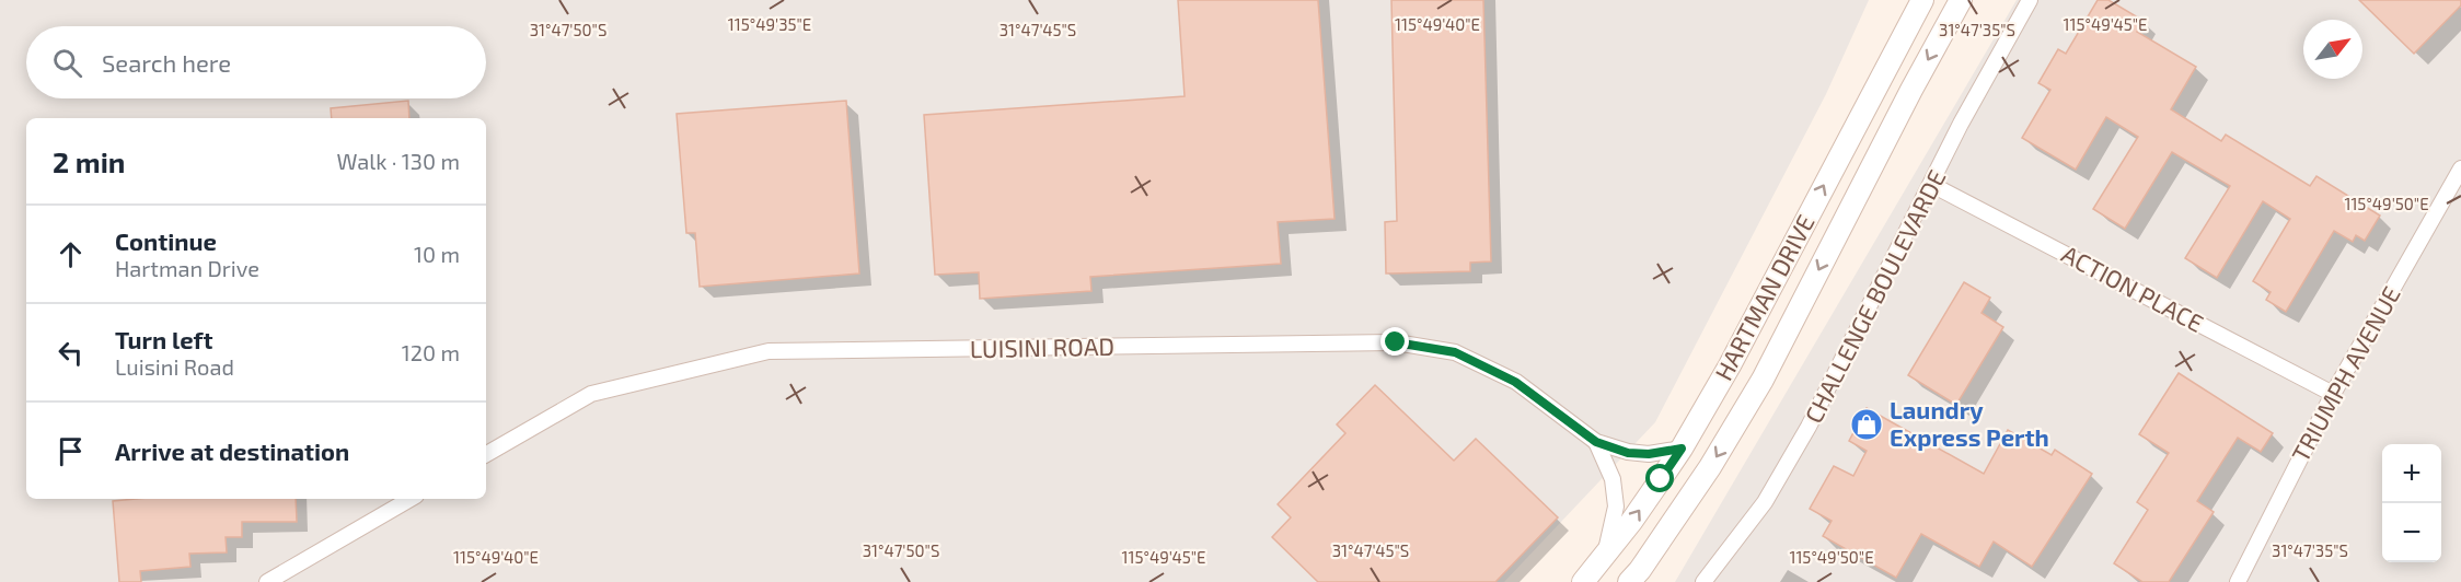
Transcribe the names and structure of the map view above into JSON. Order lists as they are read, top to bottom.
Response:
{
  "streets": {
    "main road": ["HARTMAN DRIVE"],
    "street": [
      "ACTION PLACE",
      "CHALLENGE BOULEVARDE",
      "LUISINI ROAD",
      "TRIUMPH AVENUE"
    ]
  },
  "crossings": [
    ["ACTION PLACE", "CHALLENGE BOULEVARDE"],
    ["ACTION PLACE", "TRIUMPH AVENUE"],
    ["HARTMAN DRIVE", "LUISINI ROAD"]
  ],
  "places": {
    "shop": ["Laundry Express Perth"]
  },
  "north": "top right",
  "page": {
    "search": "Search here",
    "heading": ["2 min", "Walk · 130 m"],
    "list": [
      ["Continue", "Hartman Drive", "10 m"],
      ["Turn left", "Luisini Road", "120 m"],
      "Arrive at destination"
    ],
    "map_buttons": ["+", "−"]
  },
  "coordinates": [
    "115°49'35\"E",
    "115°49'40\"E",
    "115°49'45\"E",
    "31°47'50\"S",
    "31°47'45\"S",
    "31°47'35\"S",
    "115°49'50\"E"
  ]
}
